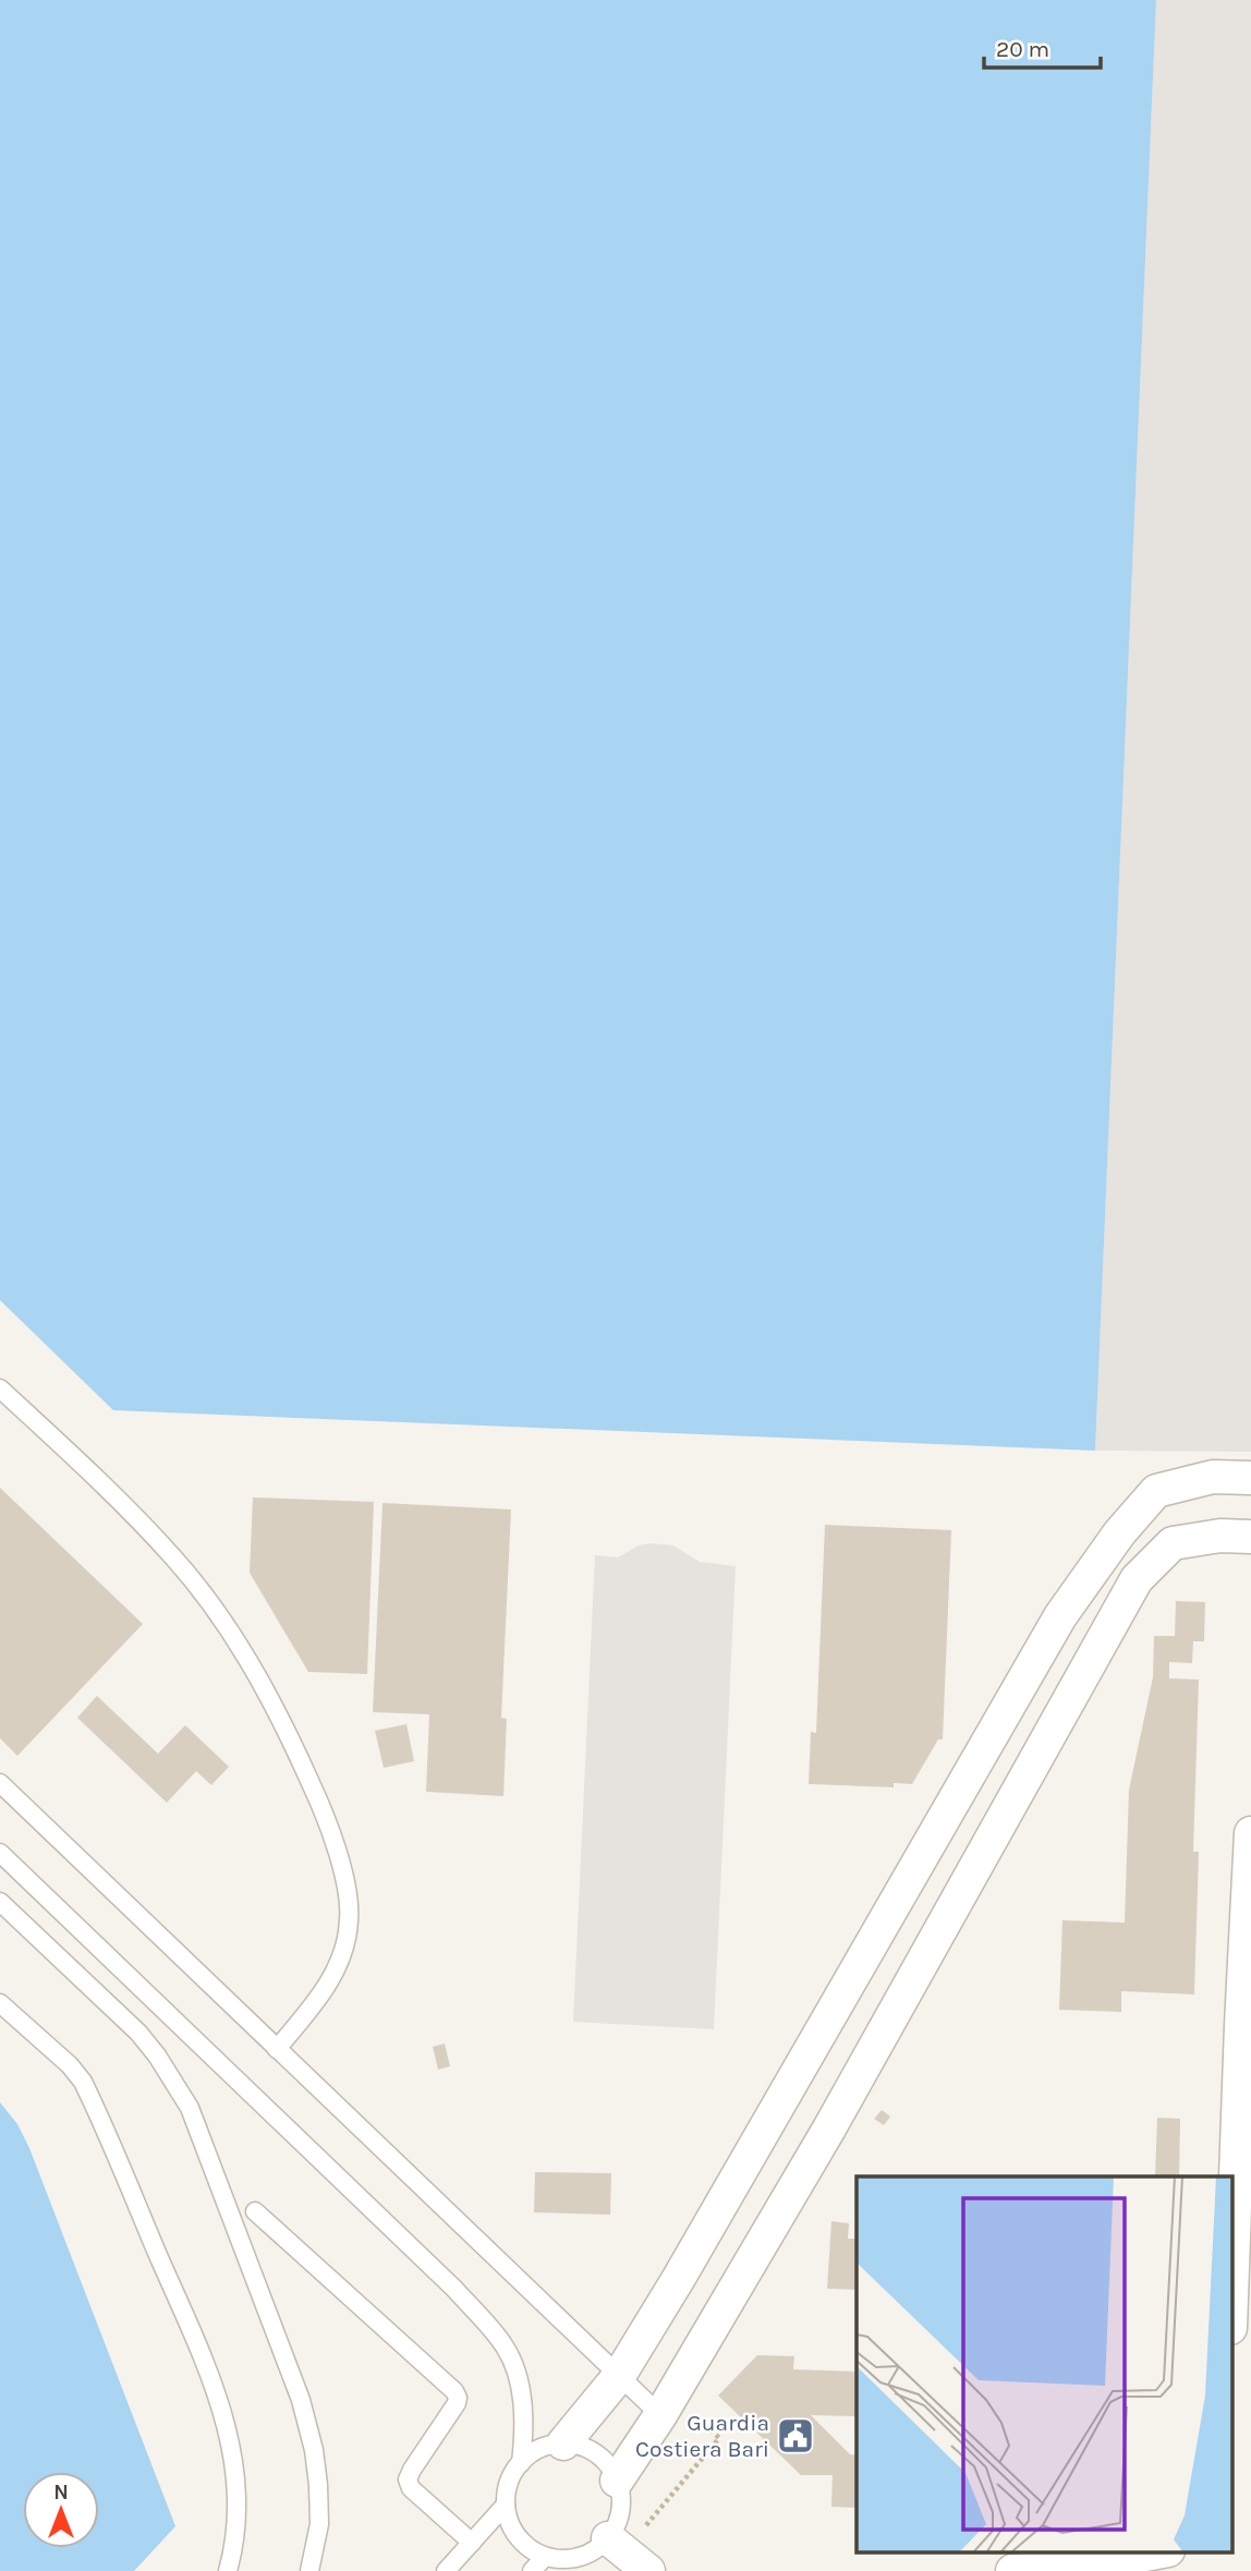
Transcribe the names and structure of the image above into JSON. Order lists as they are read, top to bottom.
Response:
{
  "places": {
    "public building": ["Guardia Costiera Bari"]
  },
  "scale_bar": "20 m",
  "north": "top"
}
